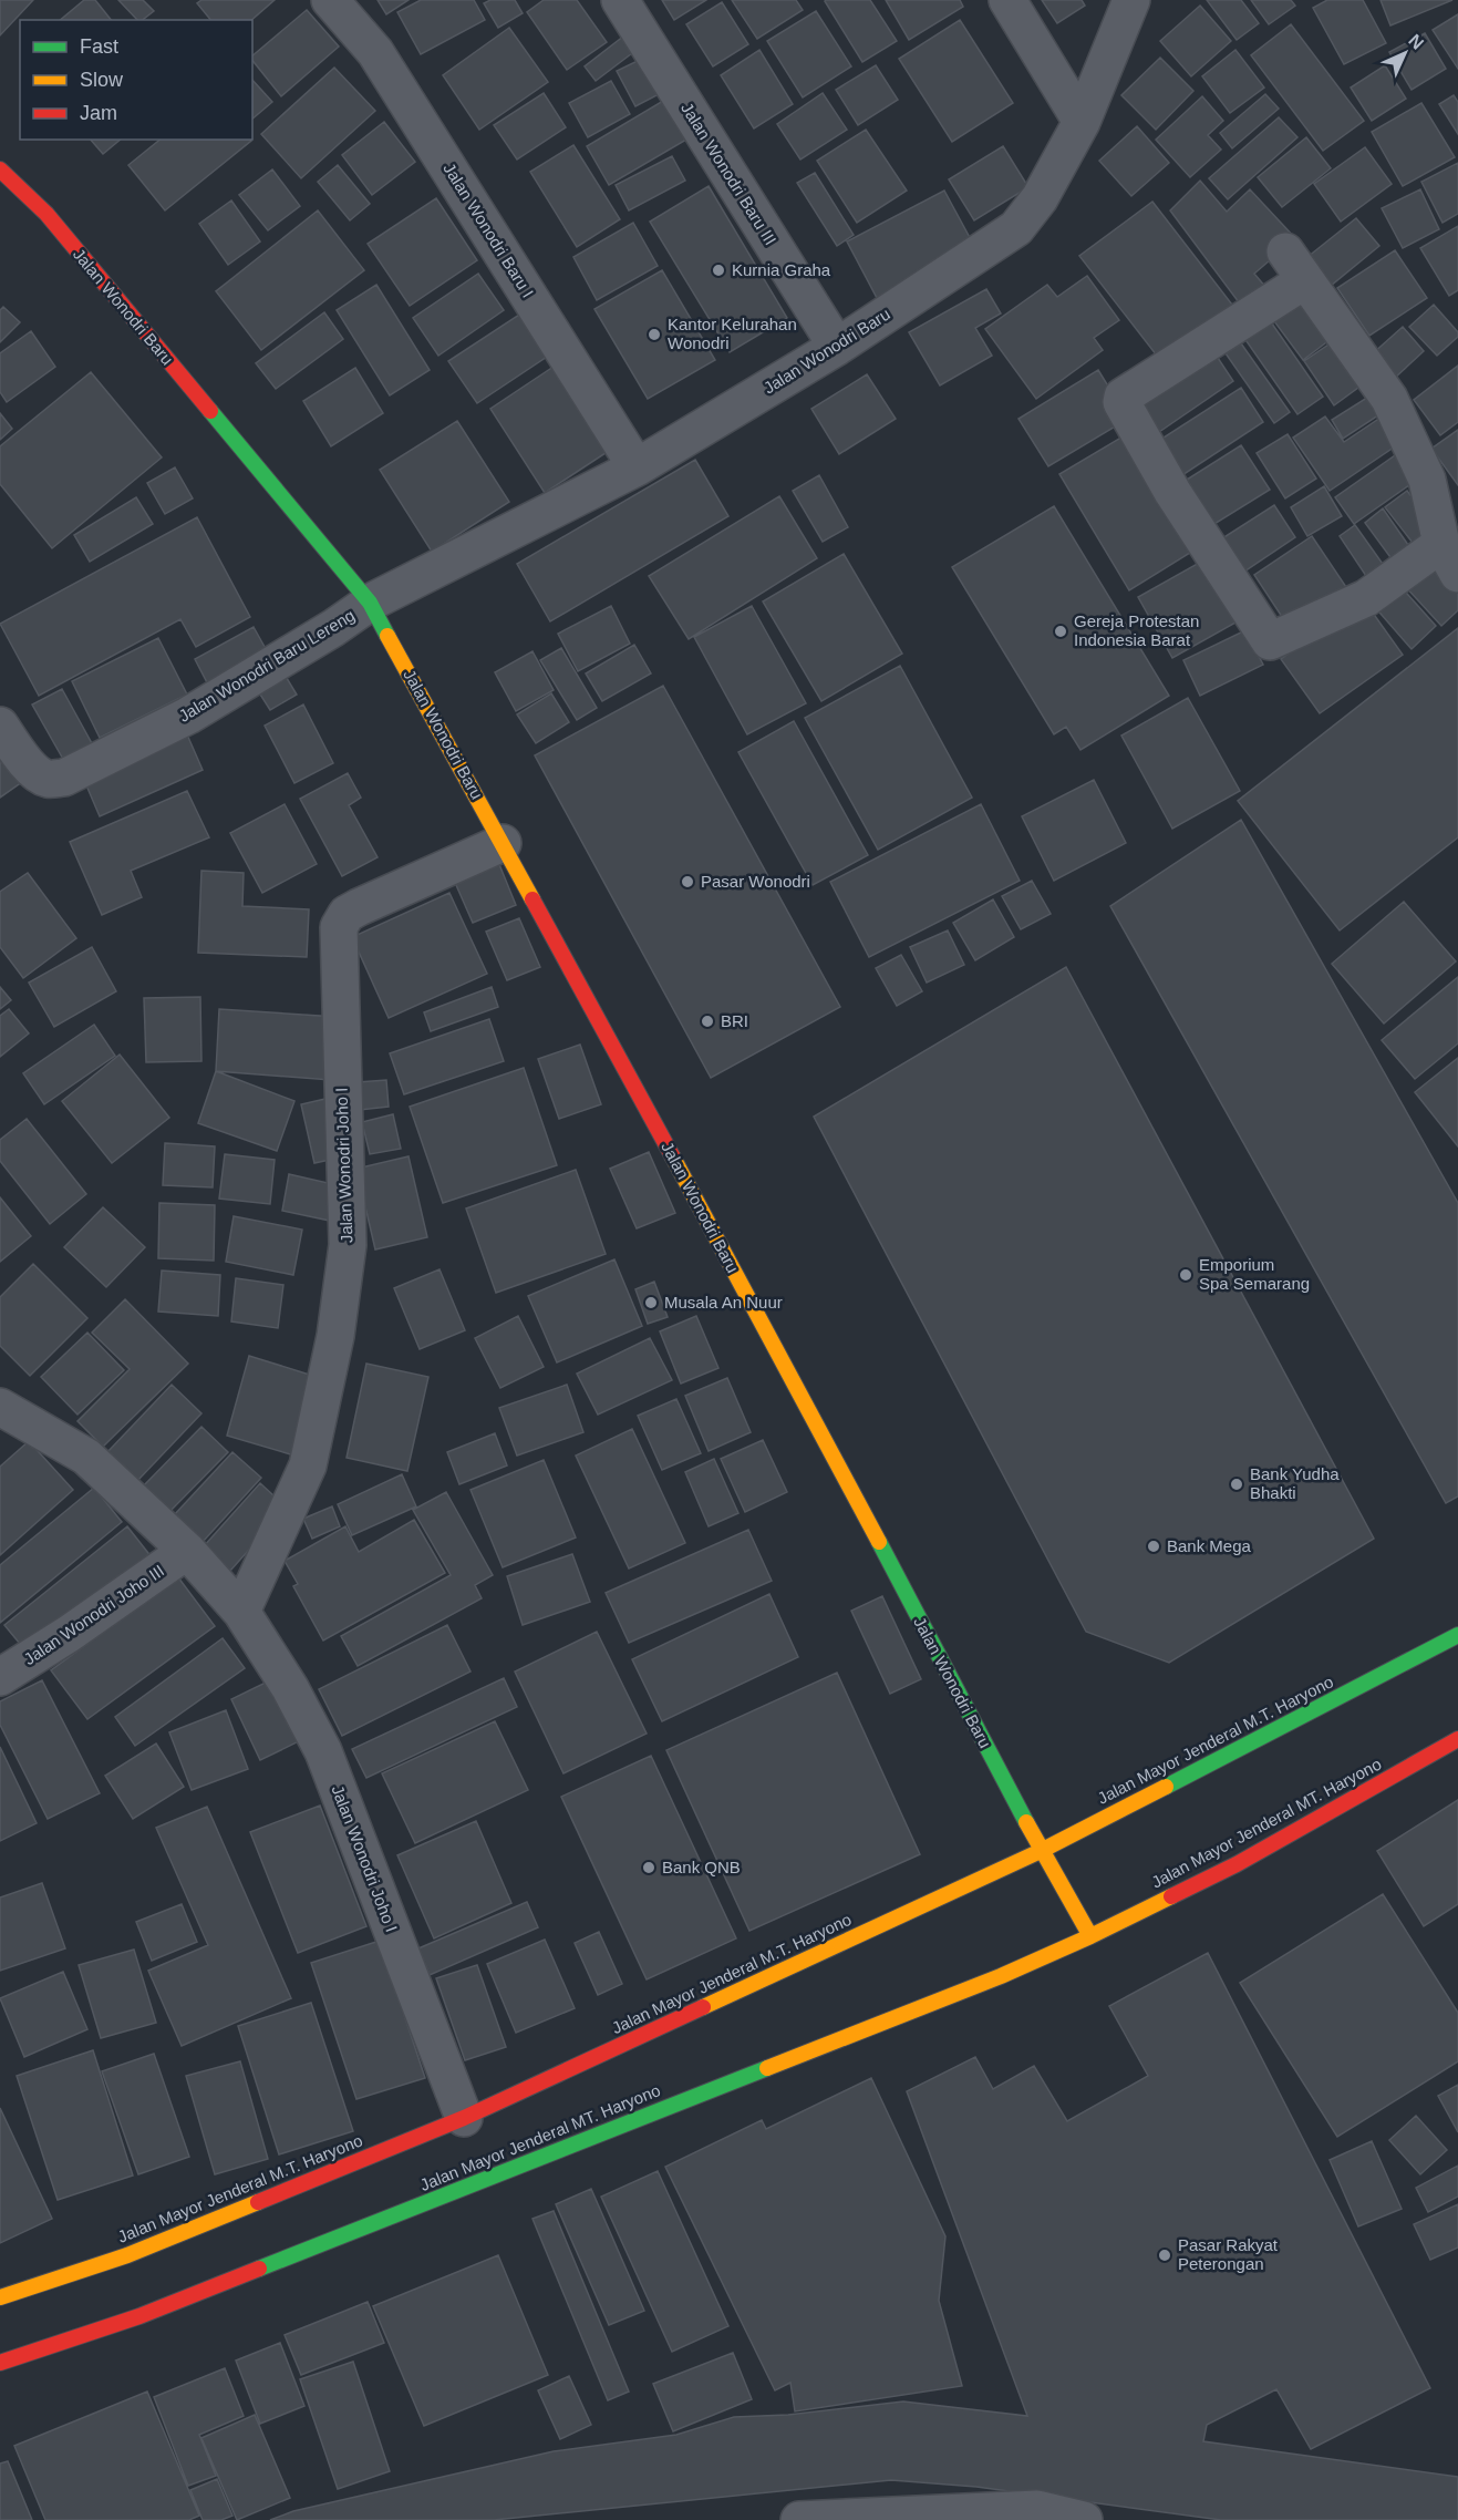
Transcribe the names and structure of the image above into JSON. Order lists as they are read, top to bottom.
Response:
{
  "streets": {
    "main road": ["Jalan Wonodri Baru", "Jalan Mayor Jenderal M.T. Haryono", "Jalan Mayor Jenderal MT. Haryono"],
    "street": [
      "Jalan Wonodri Baru III",
      "Jalan Wonodri Baru I",
      "Jalan Wonodri Baru Lereng",
      "Jalan Wonodri Joho I",
      "Jalan Wonodri Joho III"
    ]
  },
  "crossings": [
    ["Jalan Wonodri Baru III", "Jalan Wonodri Baru"],
    ["Jalan Wonodri Baru I", "Jalan Wonodri Baru"],
    ["Jalan Wonodri Baru", "Jalan Wonodri Baru Lereng"],
    ["Jalan Wonodri Baru", "Jalan Wonodri Joho I"],
    ["Jalan Wonodri Baru", "Jalan Mayor Jenderal M.T. Haryono"],
    ["Jalan Wonodri Joho I", "Jalan Wonodri Joho III"],
    ["Jalan Wonodri Joho I", "Jalan Mayor Jenderal M.T. Haryono"]
  ],
  "places": [
    "Kurnia Graha",
    "Kantor Kelurahan Wonodri",
    "Gereja Protestan Indonesia Barat",
    "Pasar Wonodri",
    "BRI",
    "Emporium Spa Semarang",
    "Musala An Nuur",
    "Bank Yudha Bhakti",
    "Bank Mega",
    "Bank QNB",
    "Pasar Rakyat Peterongan"
  ],
  "legend": ["Fast", "Slow", "Jam"],
  "north": "top right"
}
